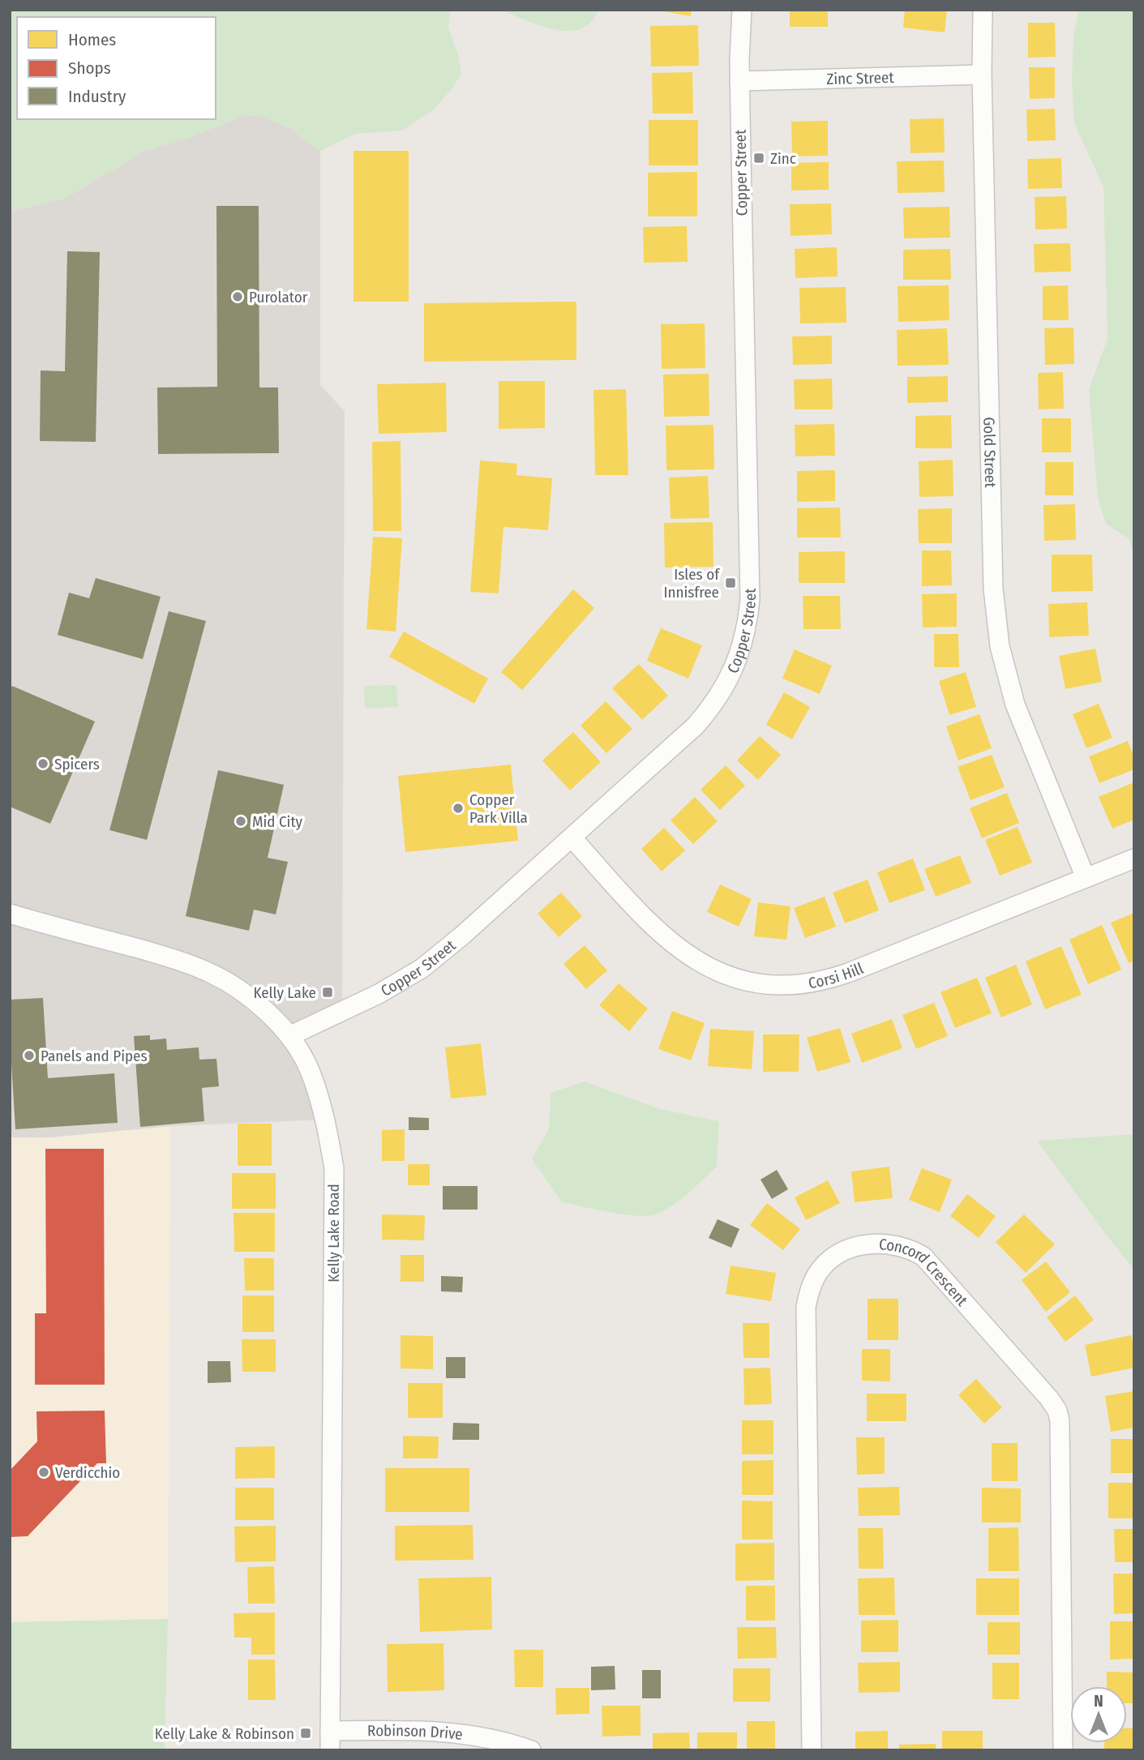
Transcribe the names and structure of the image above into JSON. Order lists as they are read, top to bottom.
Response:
{
  "streets": {
    "street": [
      "Zinc Street",
      "Copper Street",
      "Gold Street",
      "Corsi Hill",
      "Kelly Lake Road",
      "Concord Crescent",
      "Robinson Drive"
    ]
  },
  "crossings": [
    ["Zinc Street", "Copper Street"],
    ["Zinc Street", "Gold Street"],
    ["Copper Street", "Corsi Hill"],
    ["Copper Street", "Kelly Lake Road"],
    ["Gold Street", "Corsi Hill"],
    ["Kelly Lake Road", "Robinson Drive"]
  ],
  "places": {
    "transit": [
      "Zinc",
      "Isles of Innisfree",
      "Kelly Lake",
      "Kelly Lake & Robinson"
    ],
    "other": [
      "Purolator",
      "Spicers",
      "Copper Park Villa",
      "Mid City",
      "Panels and Pipes",
      "Verdicchio"
    ]
  },
  "legend": ["Homes", "Shops", "Industry"],
  "north": "top"
}
